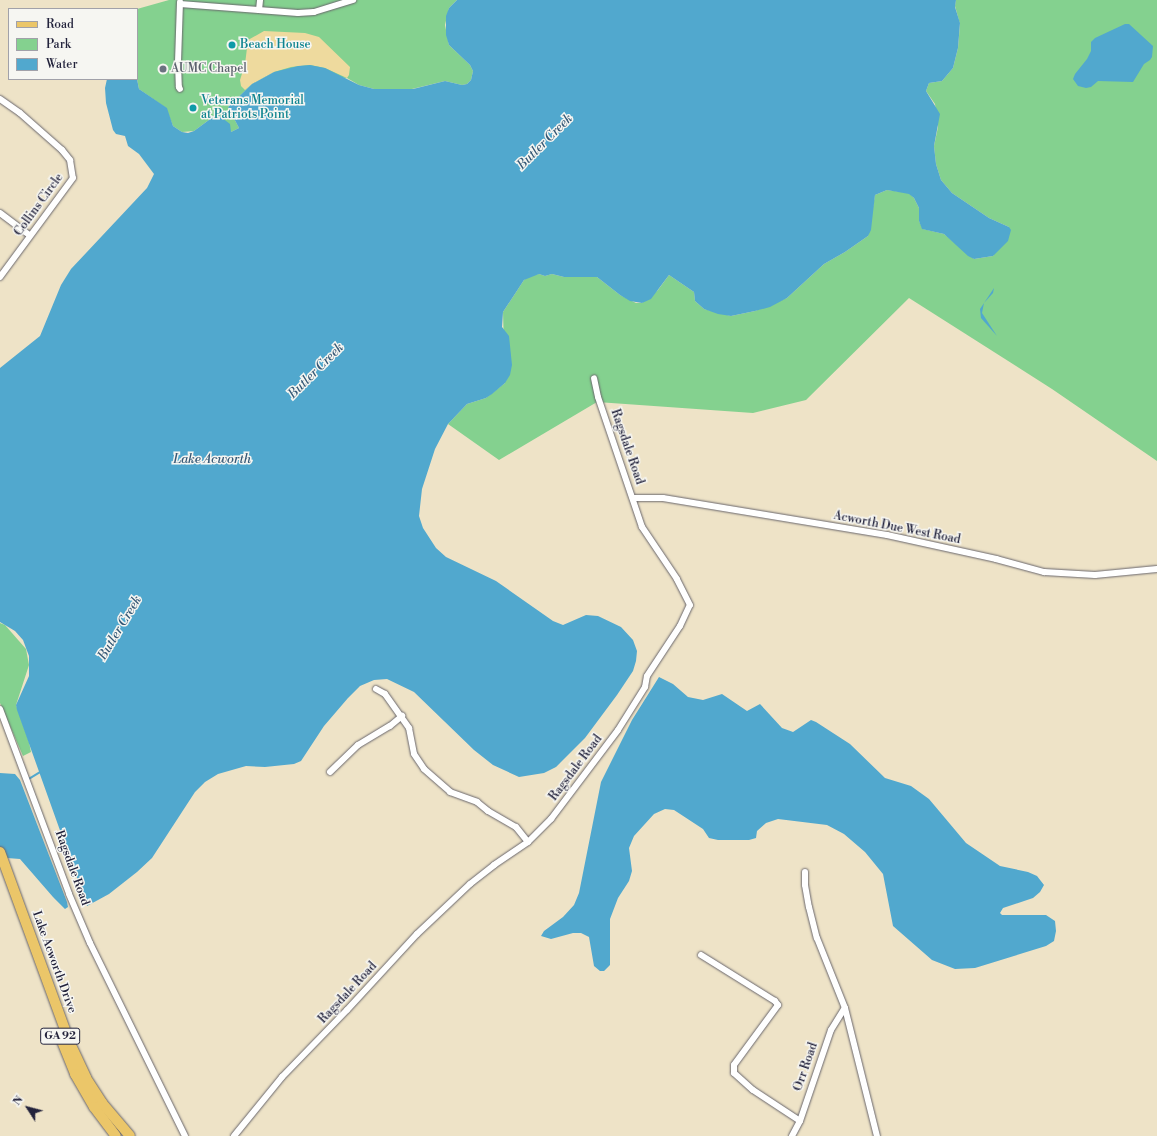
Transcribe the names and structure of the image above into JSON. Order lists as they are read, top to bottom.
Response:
{
  "streets": {
    "main road": ["Lake Acworth Drive", "GA 92"],
    "street": [
      "Collins Circle",
      "Ragsdale Road",
      "Acworth Due West Road",
      "Orr Road"
    ]
  },
  "crossings": [
    ["Ragsdale Road", "Acworth Due West Road"]
  ],
  "water": ["Butler Creek", "Lake Acworth"],
  "places": ["Beach House", "AUMC Chapel", "Veterans Memorial at Patriots Point"],
  "legend": ["Road", "Park", "Water"],
  "north": "top left"
}
